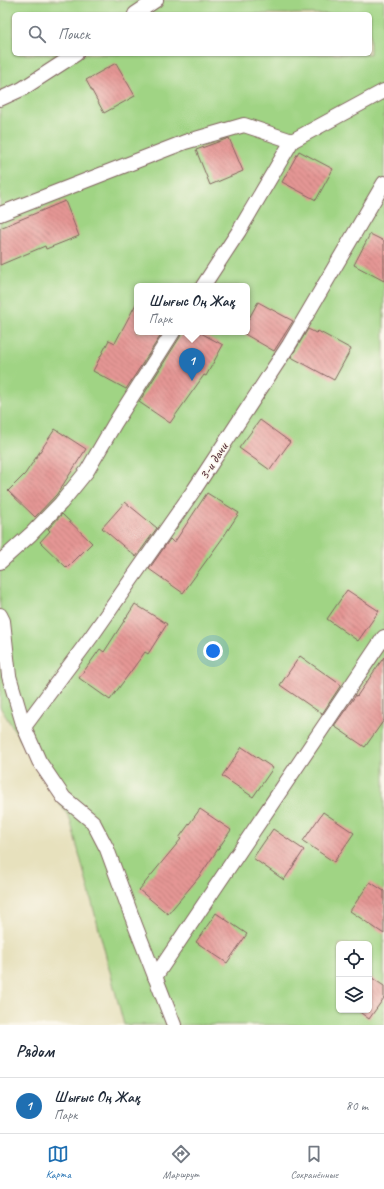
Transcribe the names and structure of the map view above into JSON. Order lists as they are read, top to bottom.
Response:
{
  "streets": {
    "lane": ["3-и дачи"]
  },
  "page": {
    "search": "Поиск",
    "popup": ["Шығыс Оң Жақ", "Парк"],
    "pins": "1",
    "heading": "Рядом",
    "list": [
      {
        "mark": "1",
        "name": "Шығыс Оң Жақ",
        "note": "Парк",
        "value": "80 m"
      }
    ],
    "nav": ["Карта", "Маршрут", "Сохранённые"]
  }
}
